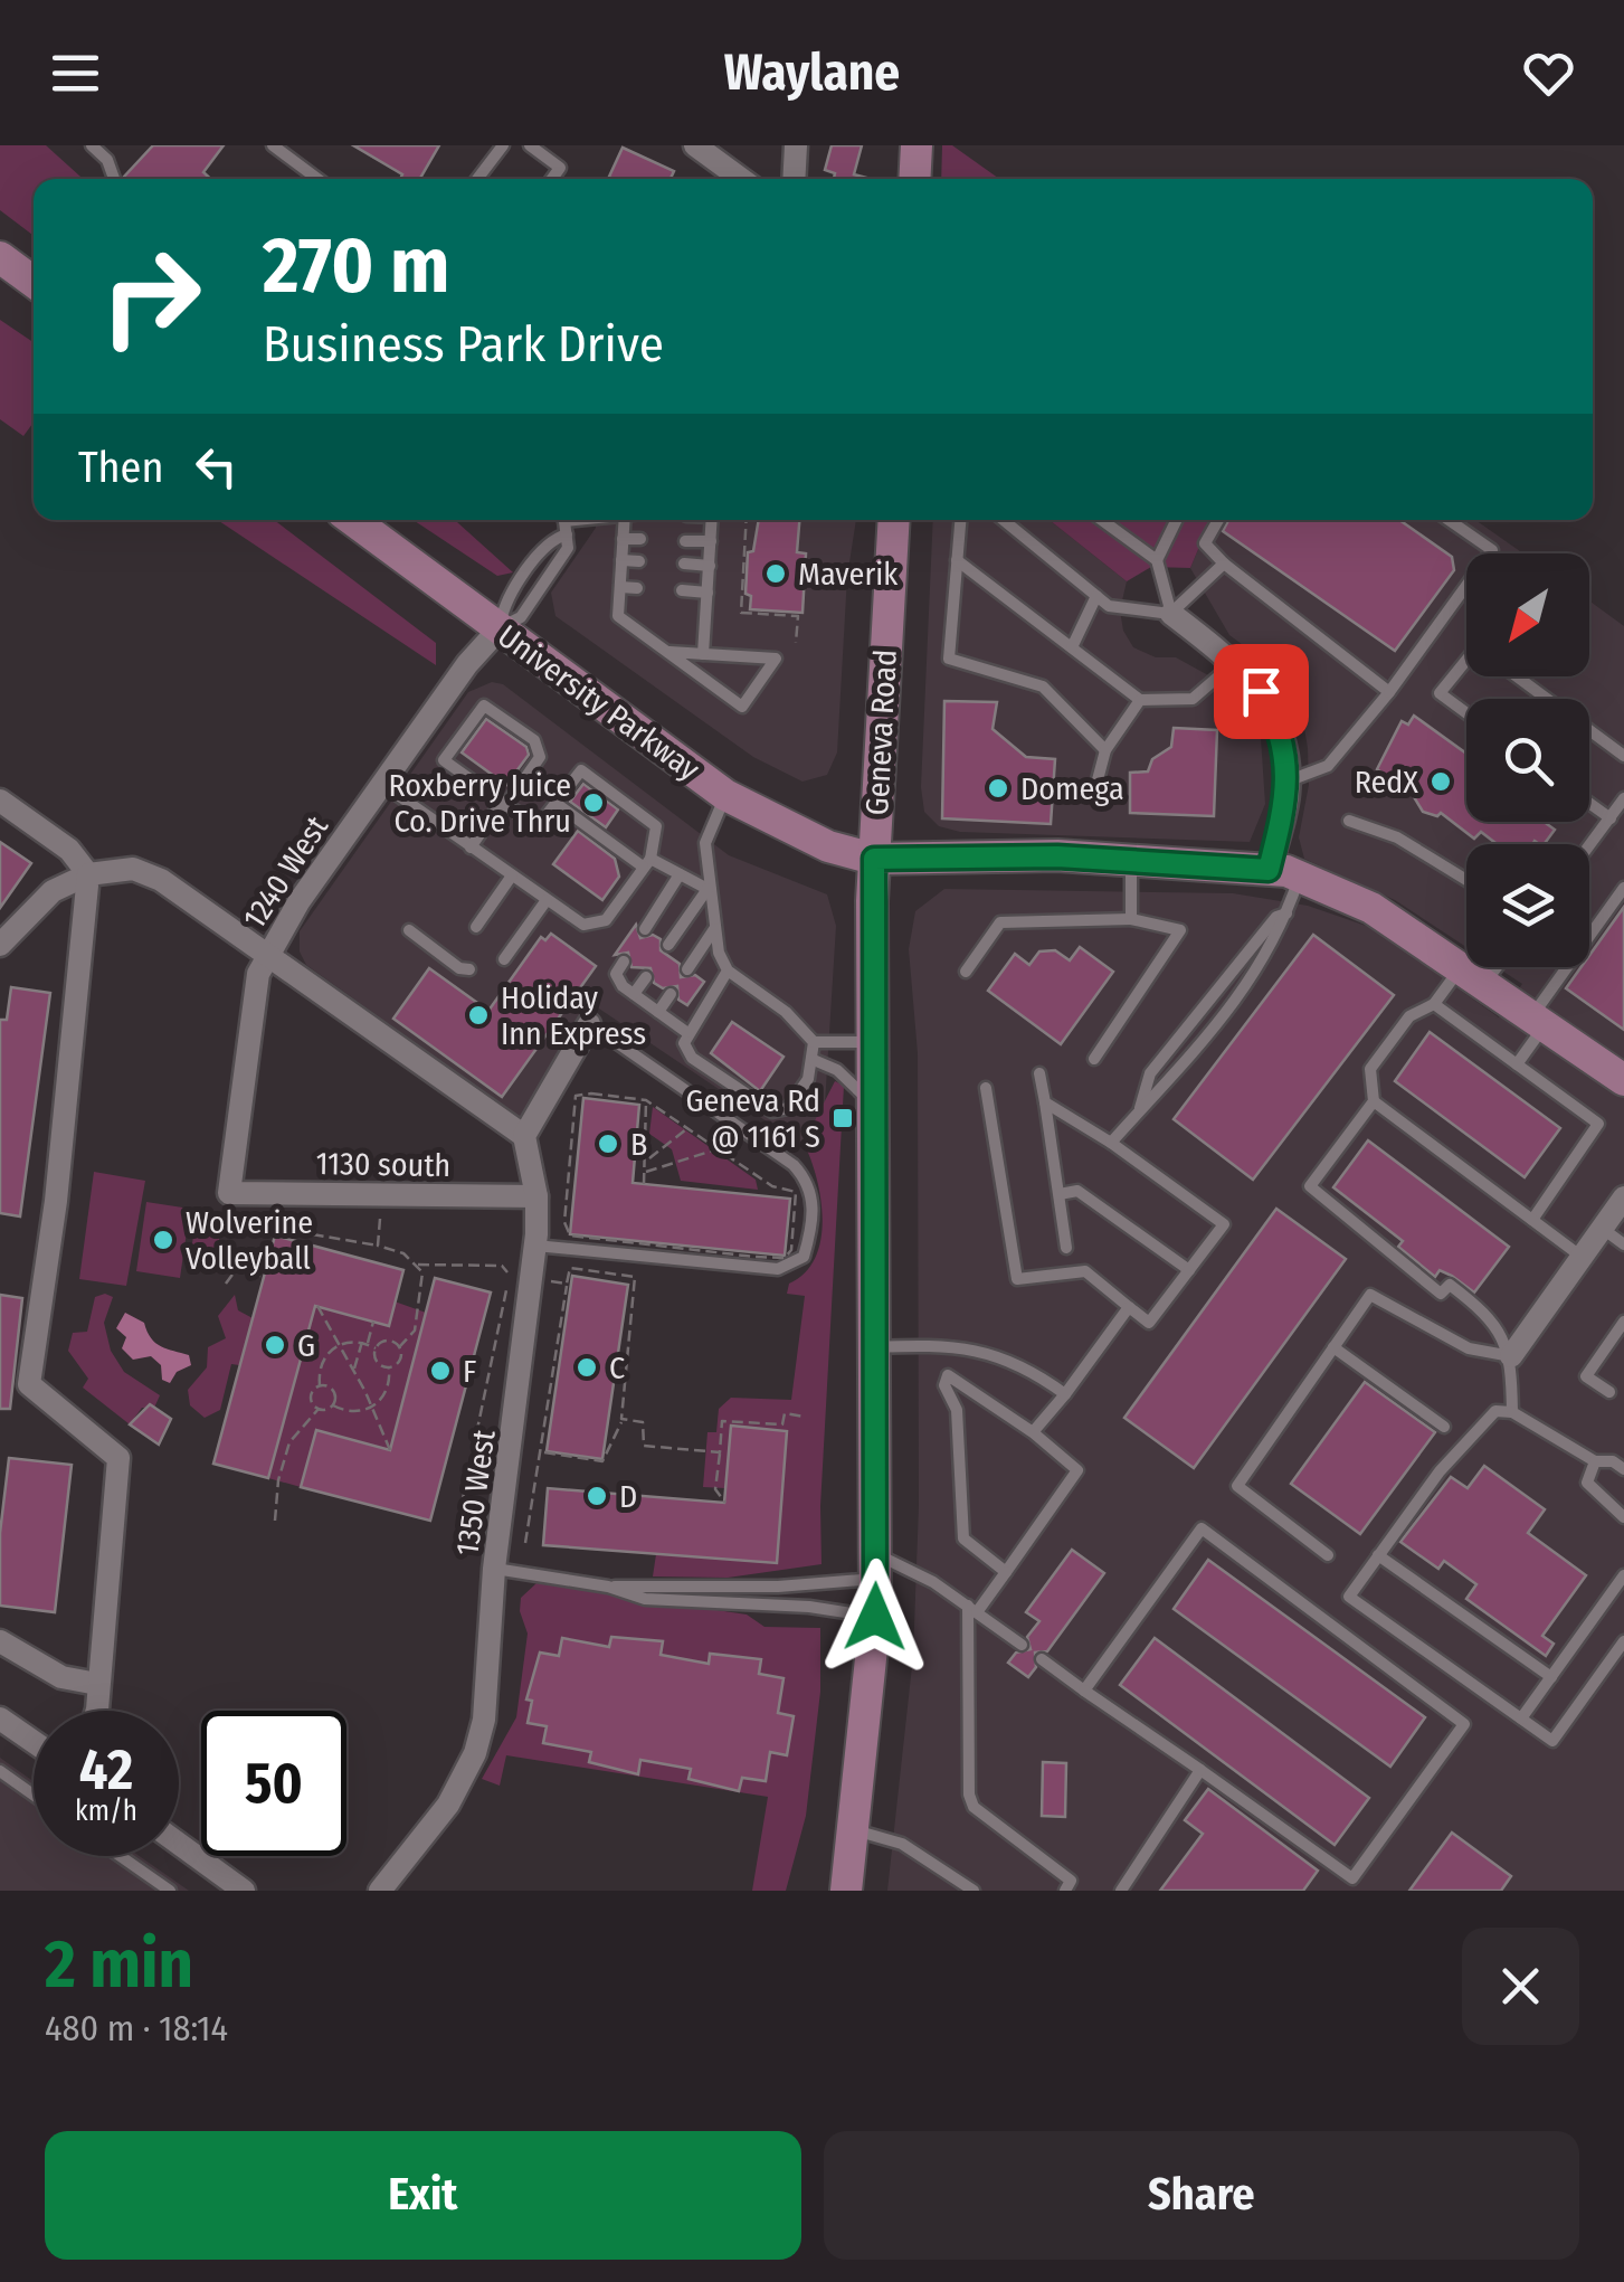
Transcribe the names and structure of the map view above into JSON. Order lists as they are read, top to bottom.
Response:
{
  "streets": {
    "main road": ["University Parkway", "Geneva Road"],
    "street": ["1240 West", "1130 south", "1350 West"]
  },
  "crossings": [
    ["University Parkway", "Geneva Road"],
    ["University Parkway", "1240 West"],
    ["1240 West", "1130 south"],
    ["1130 south", "1350 West"]
  ],
  "places": {
    "other": [
      "Maverik",
      "RedX",
      "Domega",
      "Roxberry Juice Co. Drive Thru",
      "Holiday Inn Express",
      "B",
      "Wolverine Volleyball",
      "G",
      "C",
      "F",
      "D"
    ],
    "transit": ["Geneva Rd @ 1161 S"]
  },
  "north": "bottom left",
  "page": {
    "header": "Waylane",
    "turn": ["270 m", "Business Park Drive"],
    "then": "Then",
    "speed": "42 km/h",
    "limit": "50",
    "heading": ["2 min", "480 m · 18:14"],
    "buttons": ["Exit", "Share"]
  }
}
